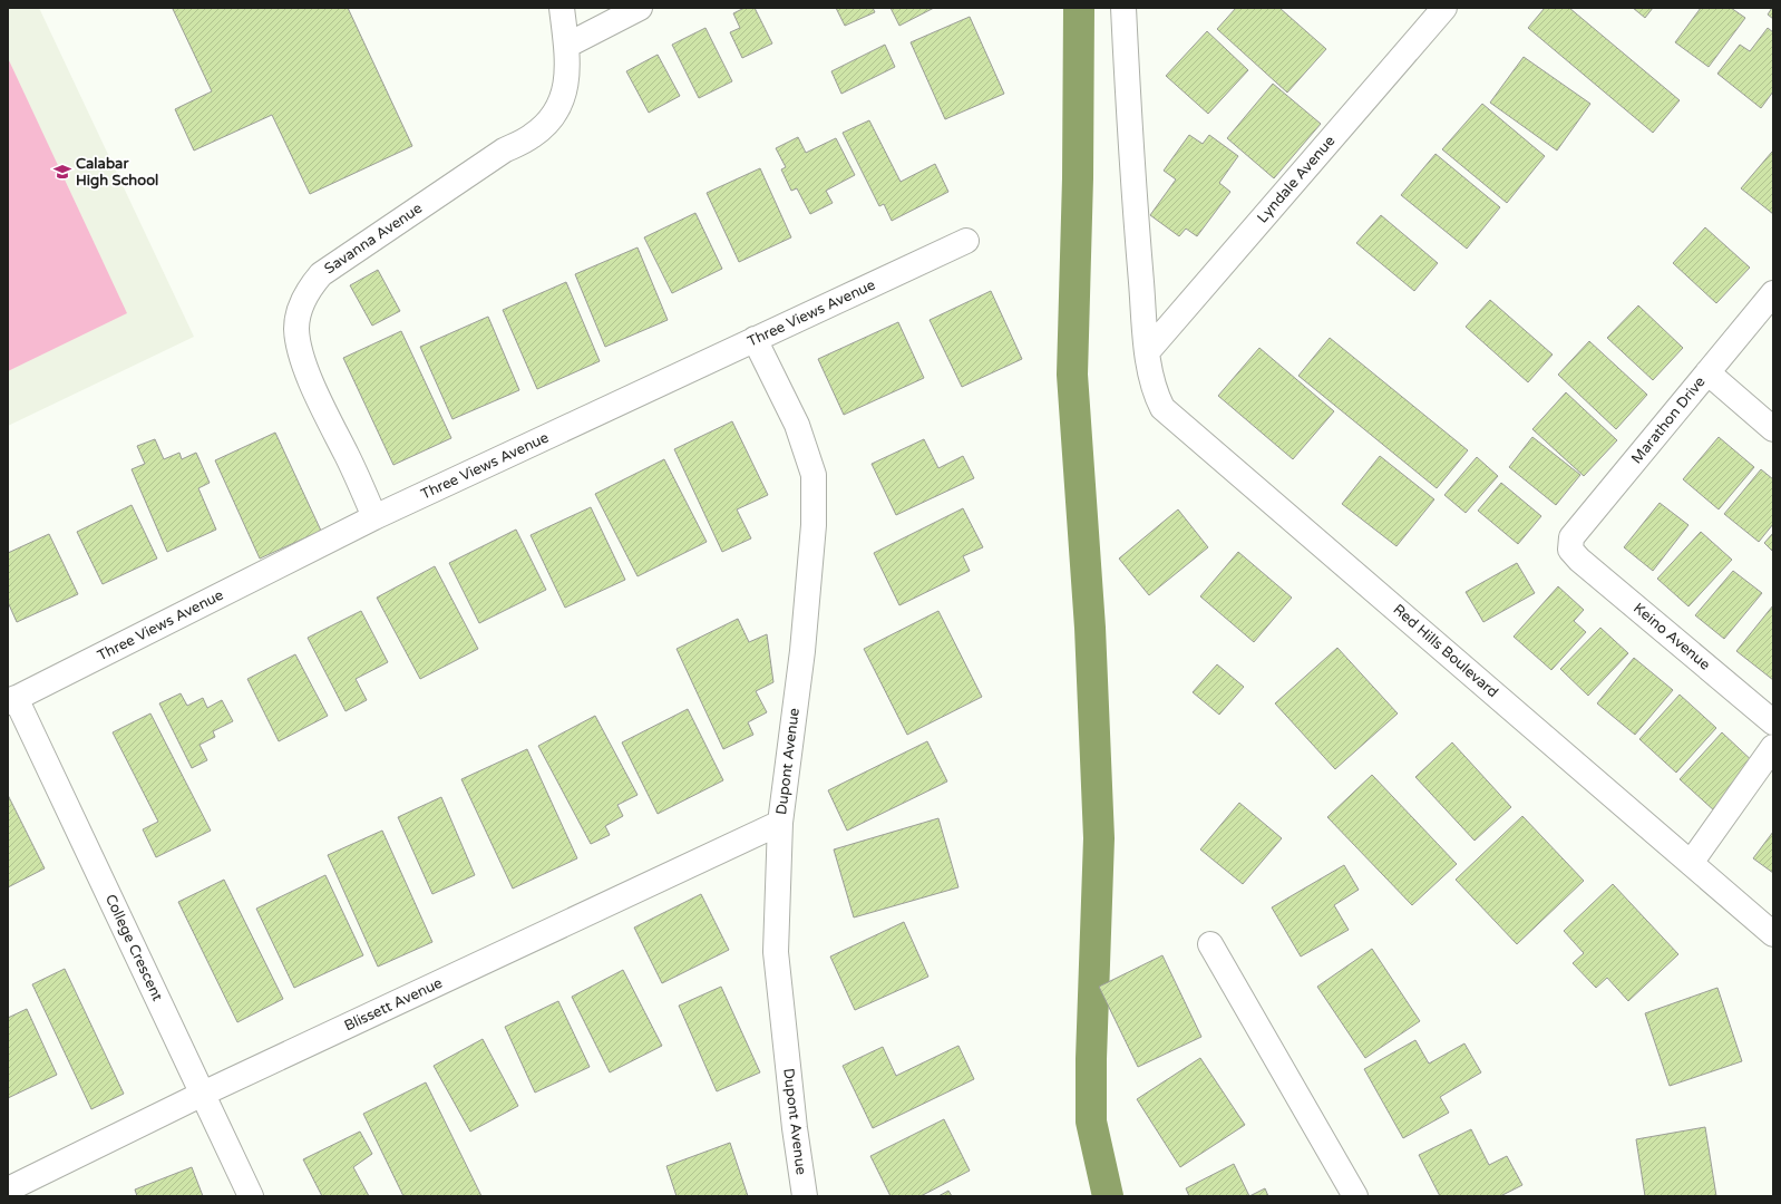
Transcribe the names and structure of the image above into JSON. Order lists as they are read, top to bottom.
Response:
{
  "streets": {
    "street": [
      "Lyndale Avenue",
      "Savanna Avenue",
      "Three Views Avenue",
      "Marathon Drive",
      "Keino Avenue",
      "Red Hills Boulevard",
      "Dupont Avenue",
      "College Crescent",
      "Blissett Avenue"
    ]
  },
  "crossings": [
    ["Lyndale Avenue", "Red Hills Boulevard"],
    ["Savanna Avenue", "Three Views Avenue"],
    ["Three Views Avenue", "Dupont Avenue"],
    ["Three Views Avenue", "College Crescent"],
    ["Marathon Drive", "Keino Avenue"],
    ["Dupont Avenue", "Blissett Avenue"],
    ["College Crescent", "Blissett Avenue"]
  ],
  "places": {
    "school or university": ["Calabar High School"]
  }
}
